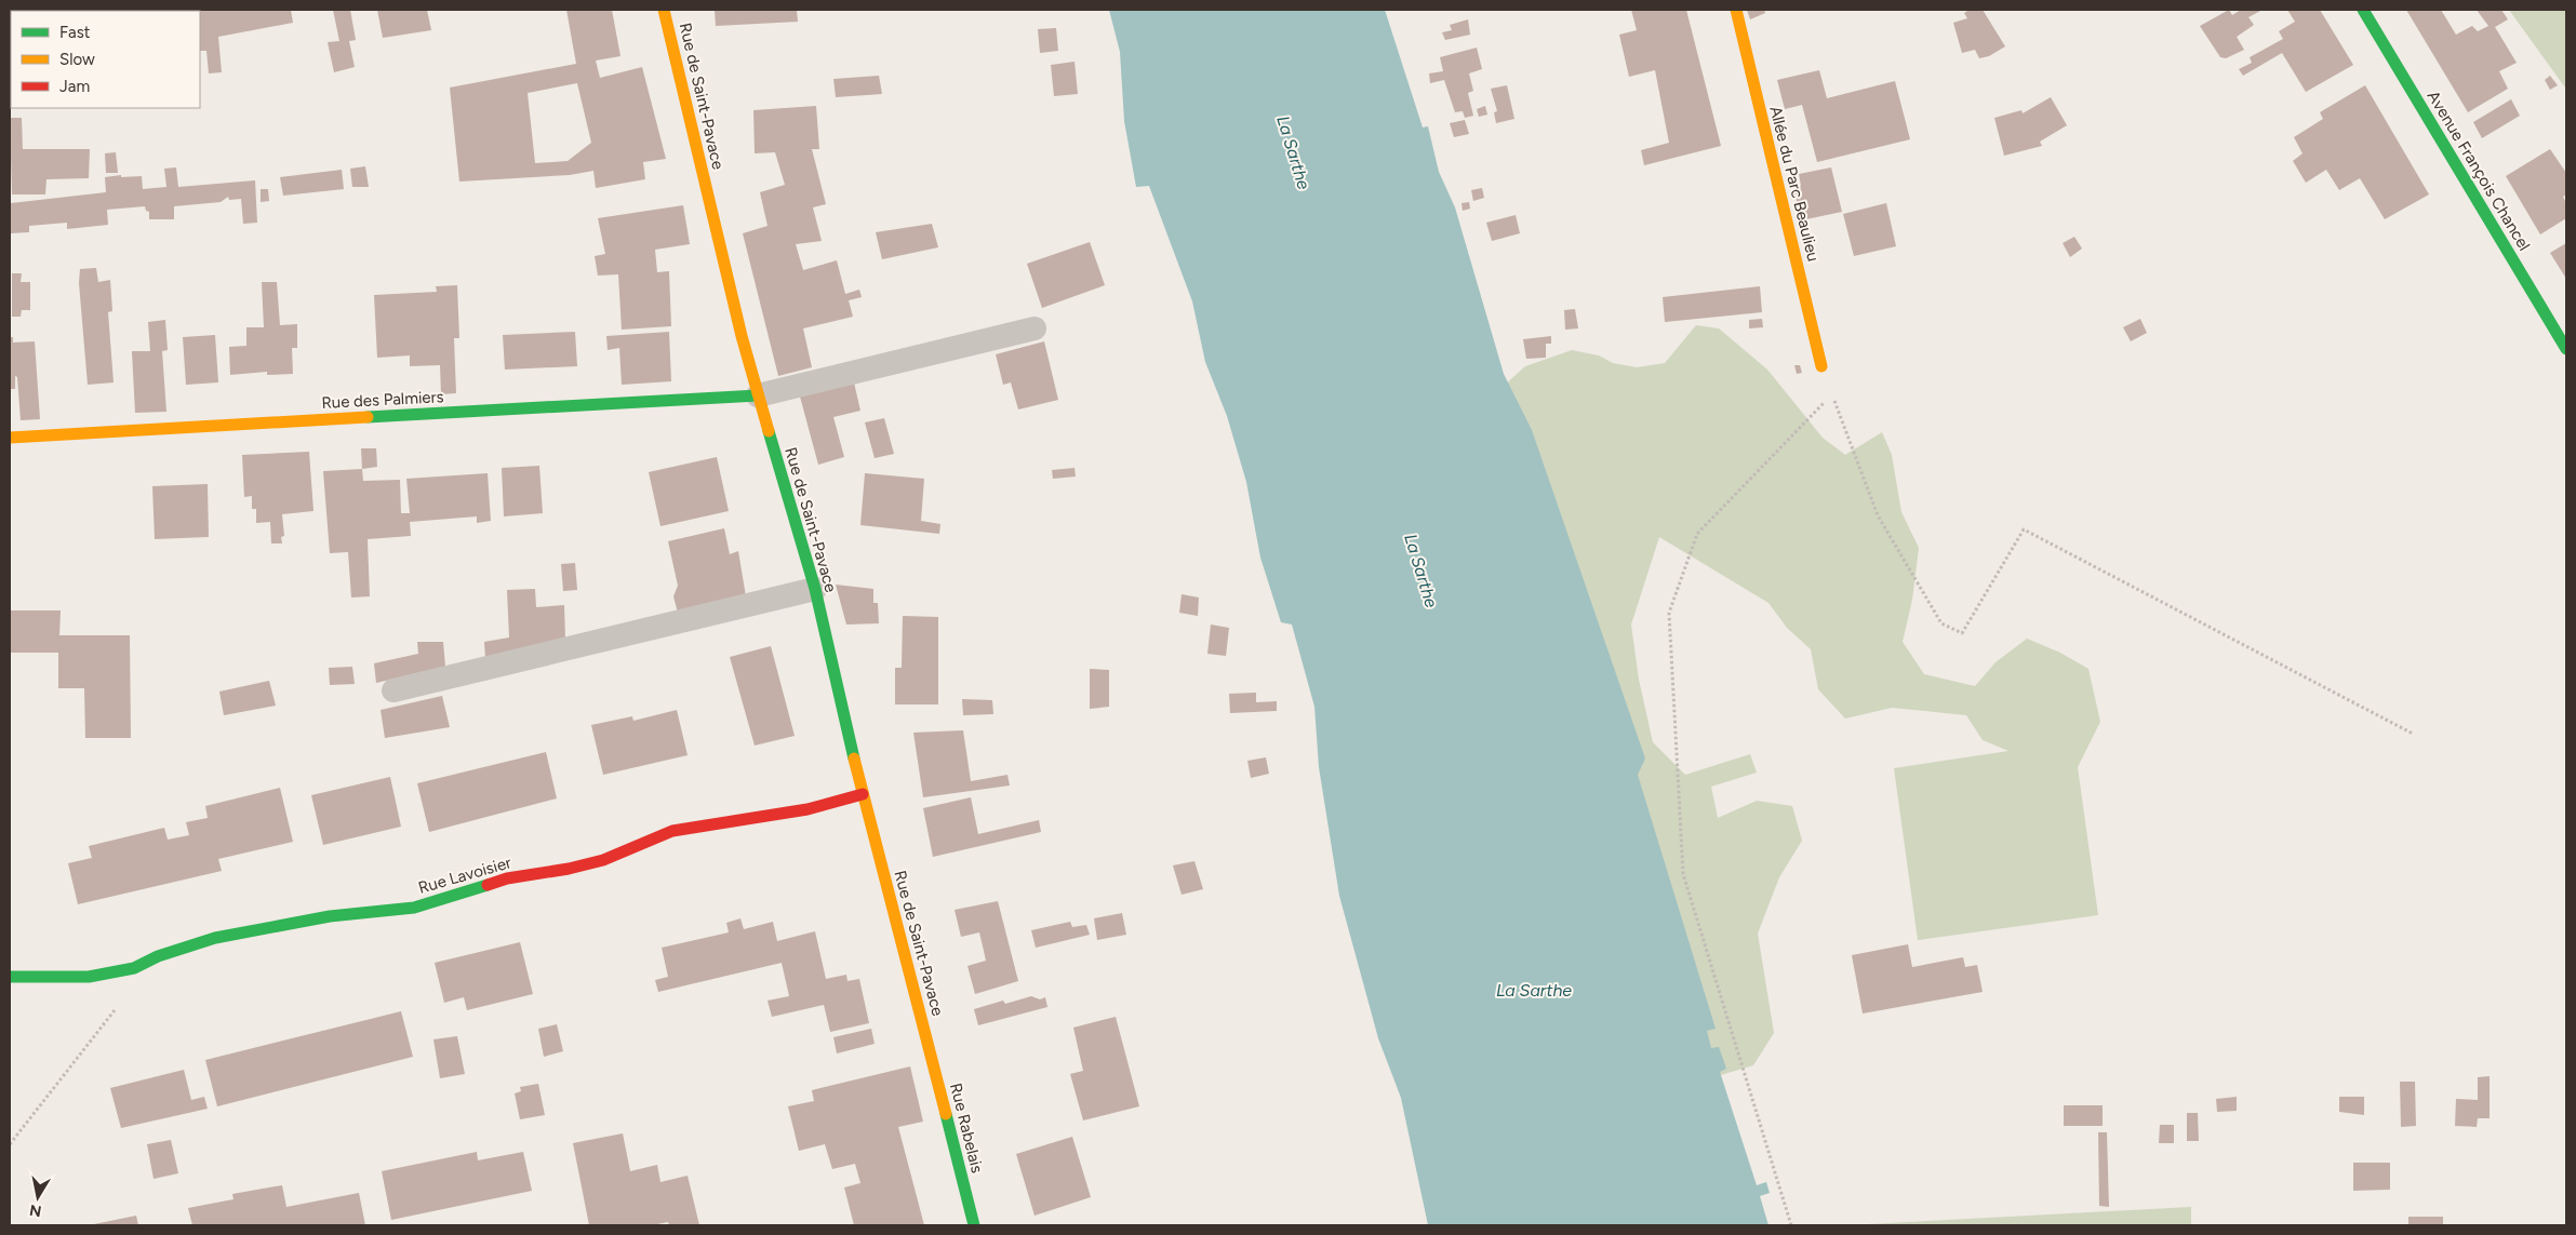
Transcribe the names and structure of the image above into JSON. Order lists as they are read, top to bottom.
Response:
{
  "streets": {
    "street": [
      "Rue de Saint-Pavace",
      "Avenue François Chancel",
      "Allée du Parc Beaulieu",
      "Rue des Palmiers",
      "Rue Lavoisier",
      "Rue Rabelais"
    ]
  },
  "crossings": [
    ["Rue de Saint-Pavace", "Rue des Palmiers"],
    ["Rue de Saint-Pavace", "Rue Lavoisier"],
    ["Rue de Saint-Pavace", "Rue Rabelais"]
  ],
  "water": ["La Sarthe"],
  "legend": ["Fast", "Slow", "Jam"],
  "north": "bottom"
}
